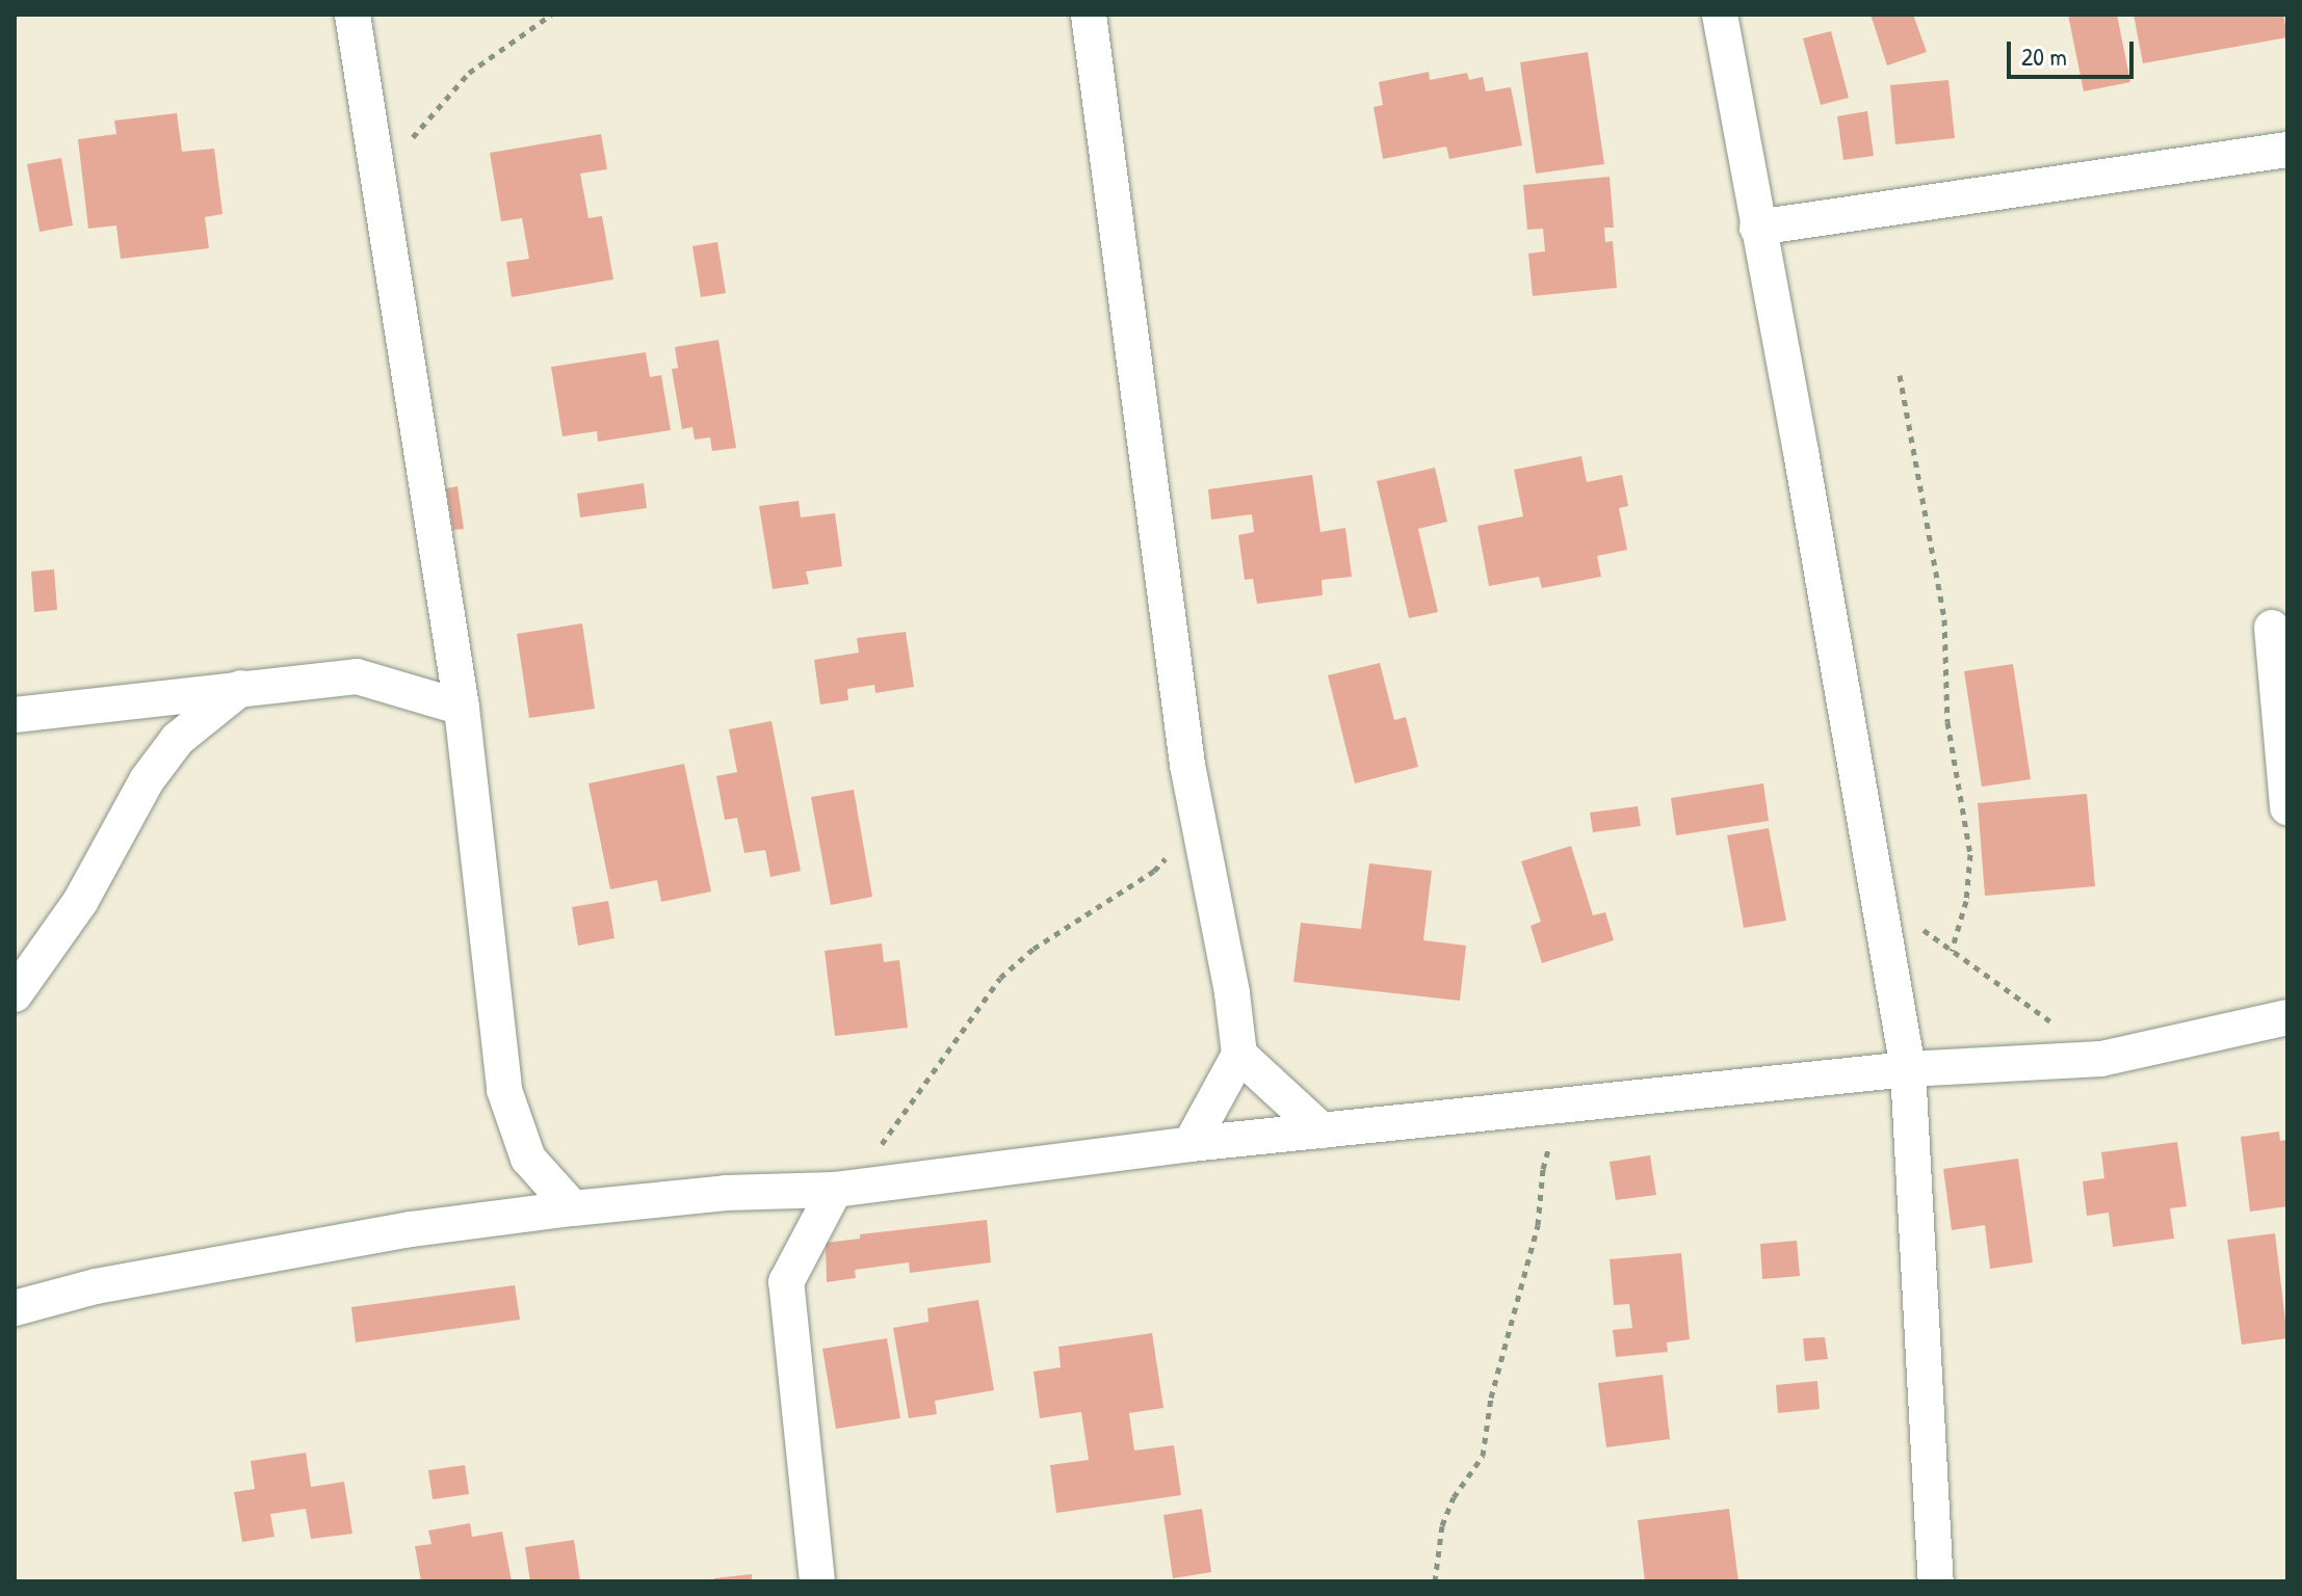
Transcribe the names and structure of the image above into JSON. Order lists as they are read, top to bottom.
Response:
{
  "scale_bar": "20 m"
}
